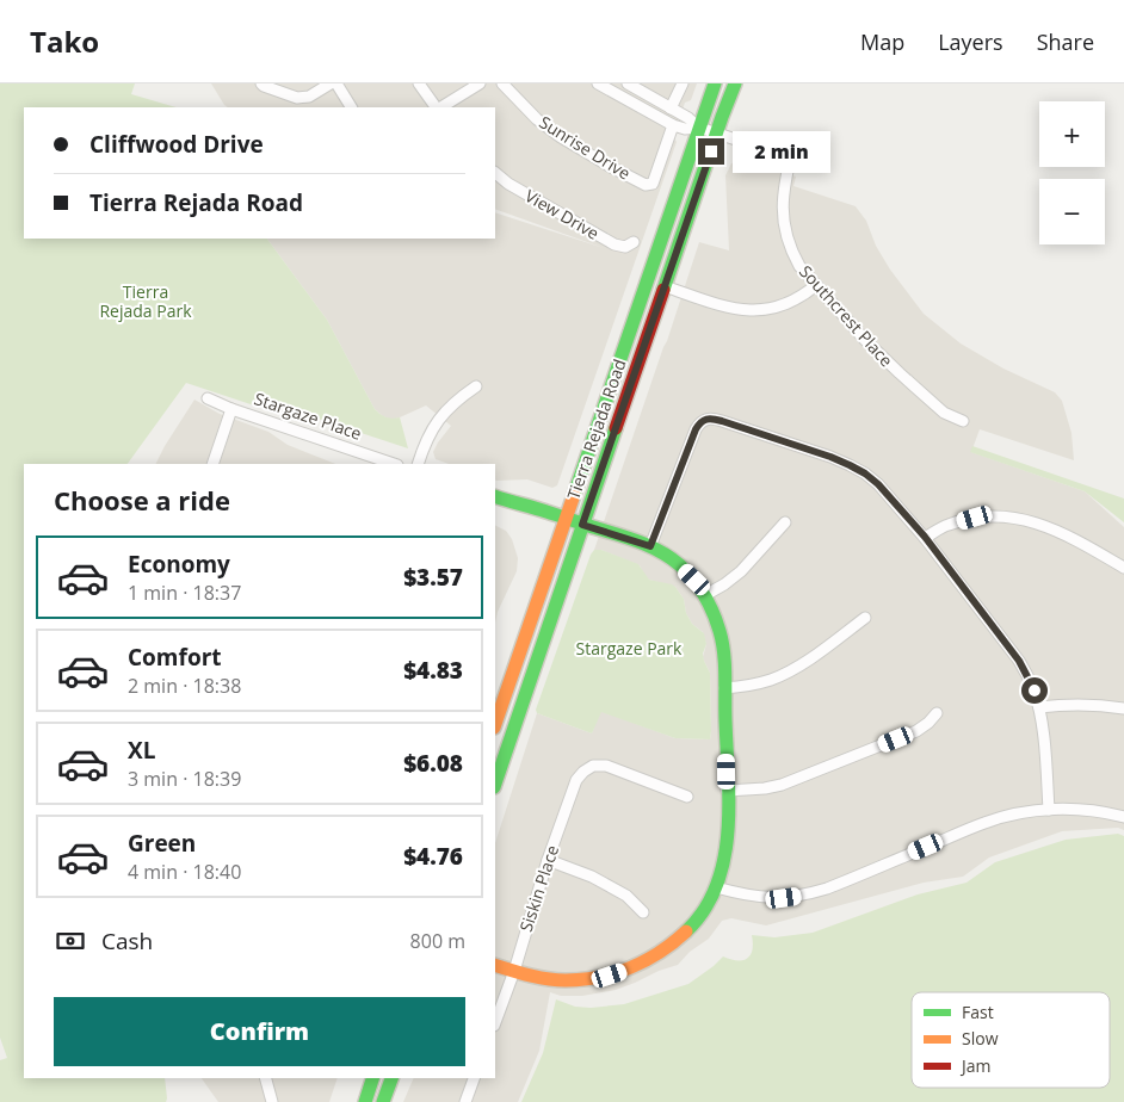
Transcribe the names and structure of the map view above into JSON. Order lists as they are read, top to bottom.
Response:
{
  "streets": {
    "main road": ["Tierra Rejada Road"],
    "street": [
      "Sunrise Drive",
      "View Drive",
      "Southcrest Place",
      "Stargaze Place",
      "Siskin Place"
    ]
  },
  "parks": ["Tierra Rejada Park", "Stargaze Park"],
  "legend": ["Fast", "Slow", "Jam"],
  "page": {
    "header": "Tako",
    "nav": ["Map", "Layers", "Share"],
    "map_buttons": ["+", "−"],
    "banner": ["Cliffwood Drive", "Tierra Rejada Road"],
    "bubble": "2 min",
    "heading": "Choose a ride",
    "list": [
      {
        "name": "Economy",
        "note": "1 min · 18:37",
        "value": "$3.57"
      },
      {
        "name": "Comfort",
        "note": "2 min · 18:38",
        "value": "$4.83"
      },
      {
        "name": "XL",
        "note": "3 min · 18:39",
        "value": "$6.08"
      },
      {
        "name": "Green",
        "note": "4 min · 18:40",
        "value": "$4.76"
      }
    ],
    "pay": ["Cash", "800 m"],
    "buttons": "Confirm"
  }
}
